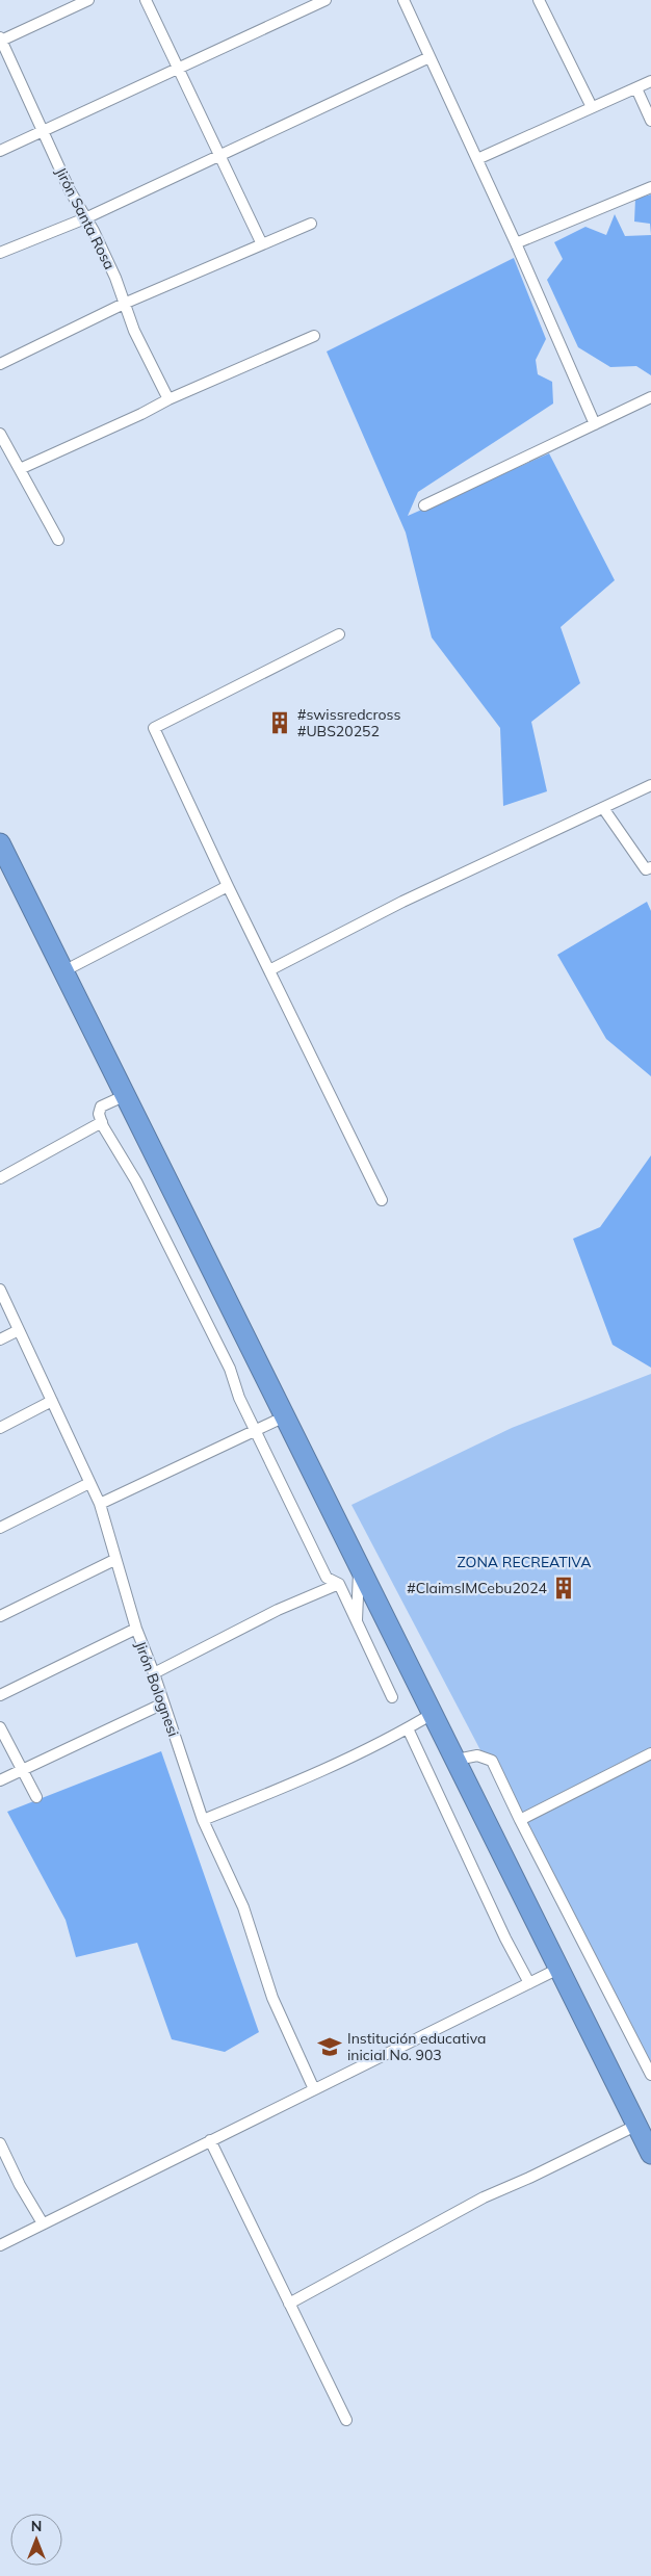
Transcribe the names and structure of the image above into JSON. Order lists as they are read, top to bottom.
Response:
{
  "streets": {
    "street": ["Jirón Santa Rosa", "Jirón Bolognesi"]
  },
  "parks": ["ZONA RECREATIVA"],
  "places": {
    "building": ["#swissredcross #UBS20252", "#ClaimsIMCebu2024"],
    "school or university": ["Institución educativa inicial No. 903"]
  },
  "north": "top"
}
